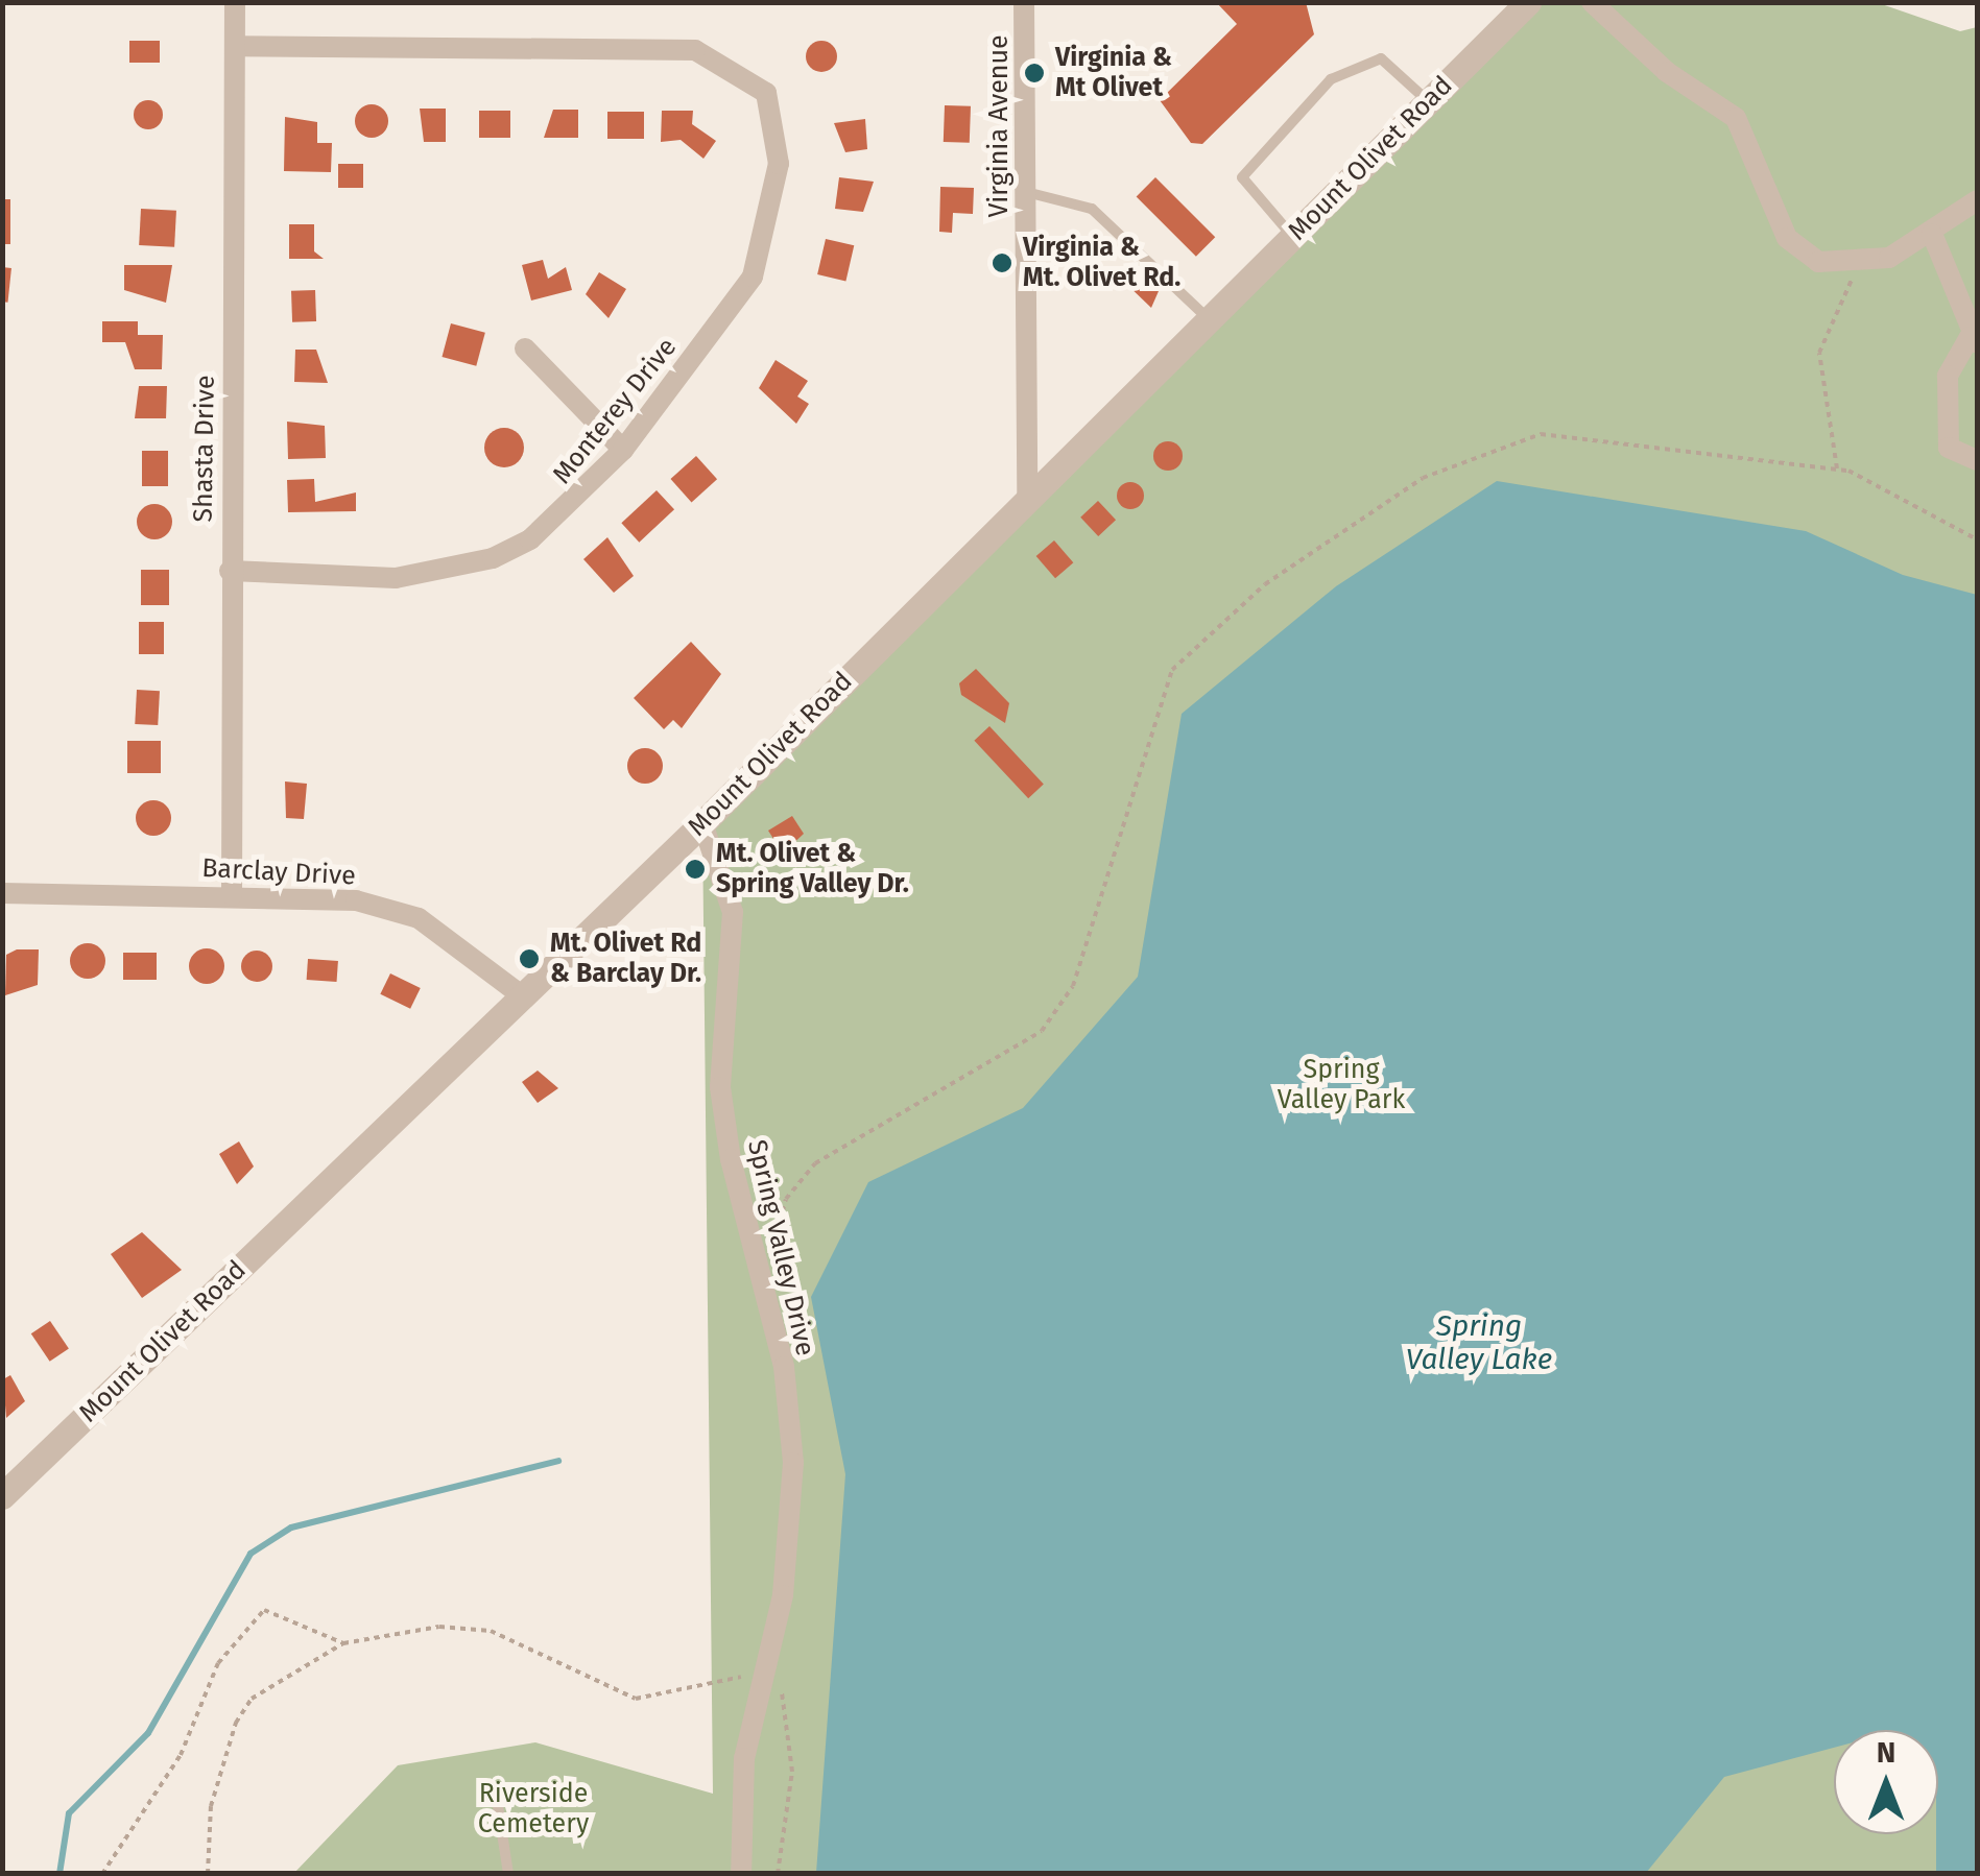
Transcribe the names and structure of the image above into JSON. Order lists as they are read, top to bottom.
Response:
{
  "streets": {
    "street": [
      "Virginia Avenue",
      "Mount Olivet Road",
      "Monterey Drive",
      "Shasta Drive",
      "Barclay Drive",
      "Spring Valley Drive"
    ]
  },
  "crossings": [
    ["Virginia Avenue", "Mount Olivet Road"],
    ["Mount Olivet Road", "Barclay Drive"],
    ["Mount Olivet Road", "Spring Valley Drive"],
    ["Monterey Drive", "Shasta Drive"],
    ["Shasta Drive", "Barclay Drive"]
  ],
  "water": ["Spring Valley Lake"],
  "parks": ["Spring Valley Park", "Riverside Cemetery"],
  "places": [
    "Virginia & Mt Olivet",
    "Virginia & Mt. Olivet Rd.",
    "Mt. Olivet & Spring Valley Dr.",
    "Mt. Olivet Rd & Barclay Dr."
  ],
  "north": "top"
}
